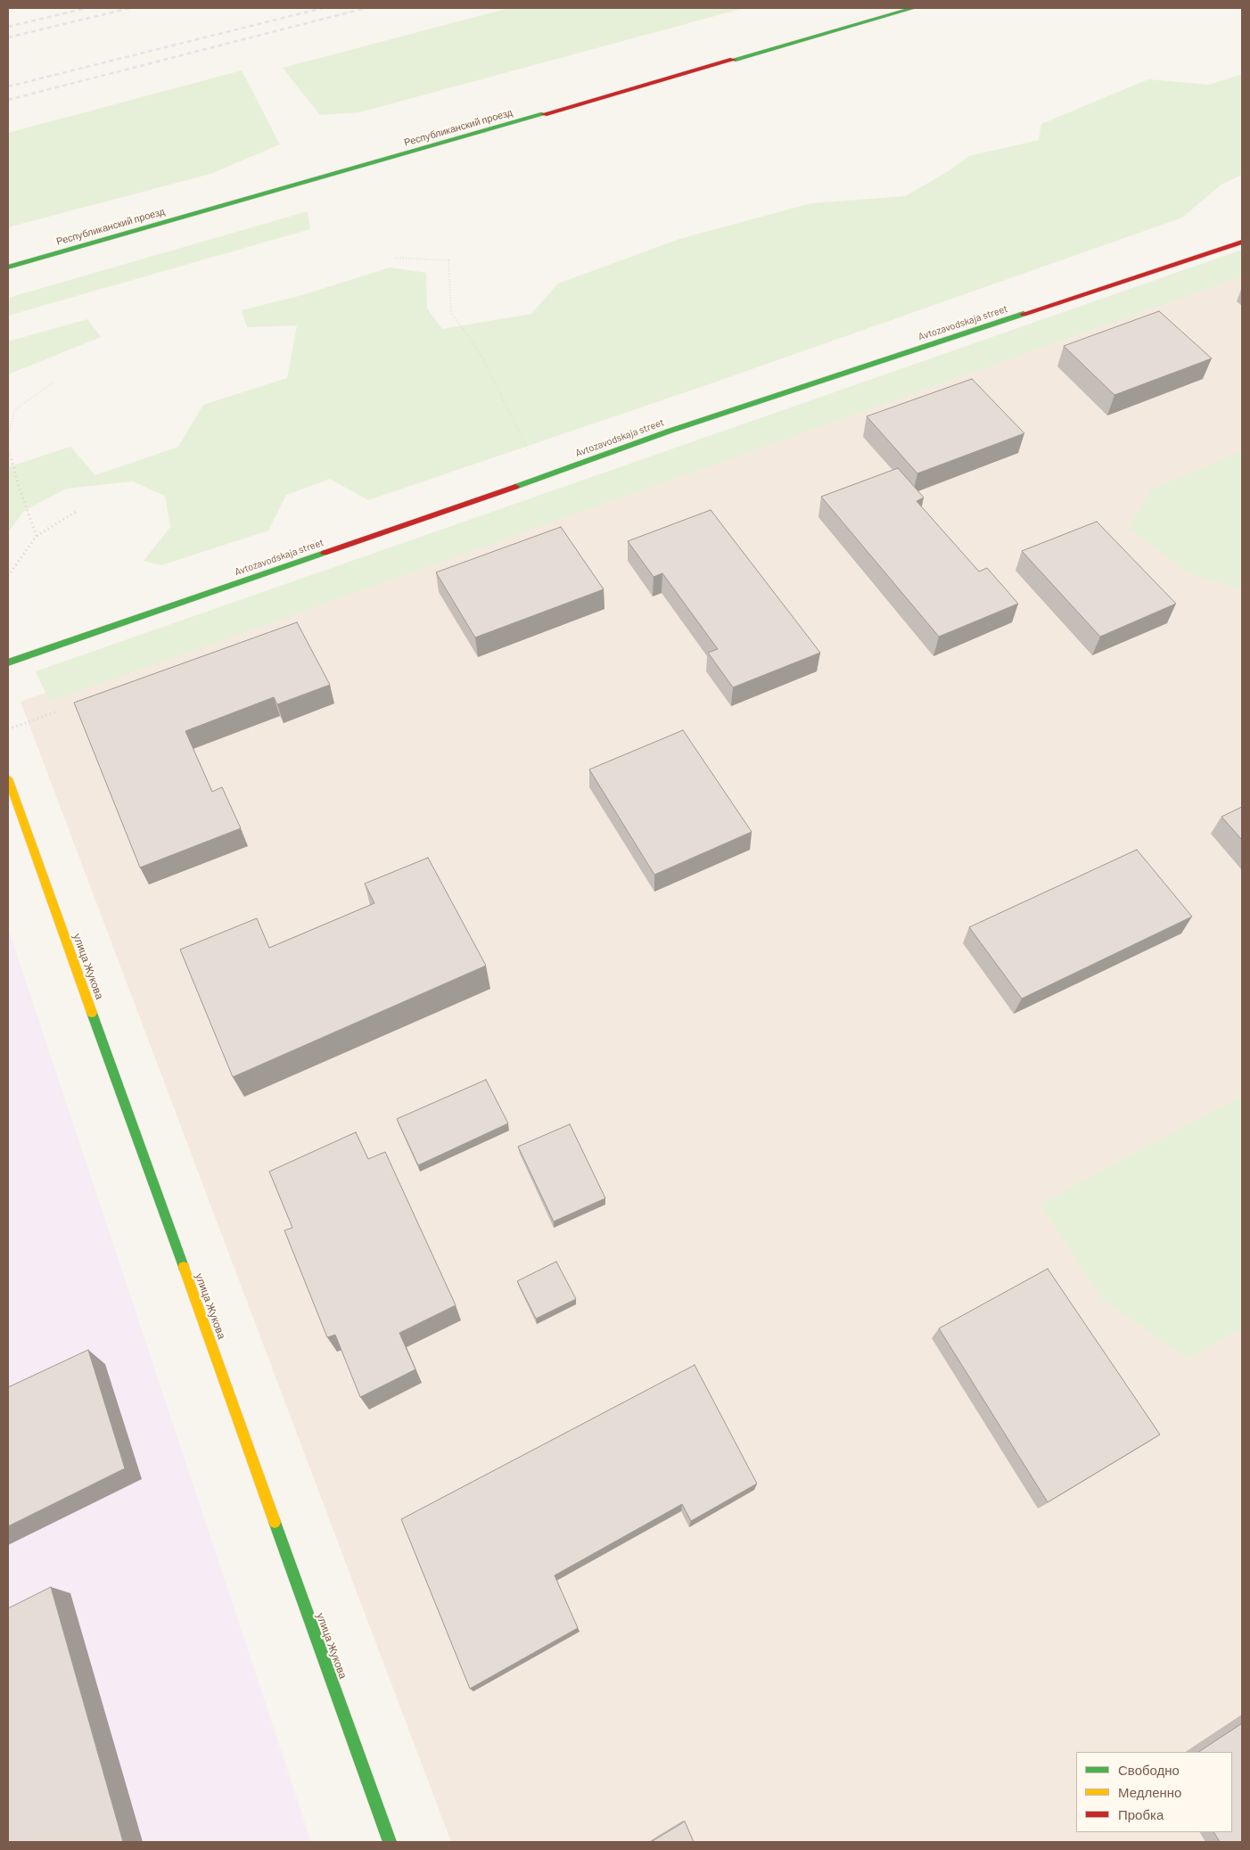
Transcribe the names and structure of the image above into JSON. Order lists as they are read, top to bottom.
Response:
{
  "streets": {
    "street": ["Республиканский проезд", "Avtozavodskaja street", "улица Жукова"]
  },
  "legend": ["Свободно", "Медленно", "Пробка"]
}
